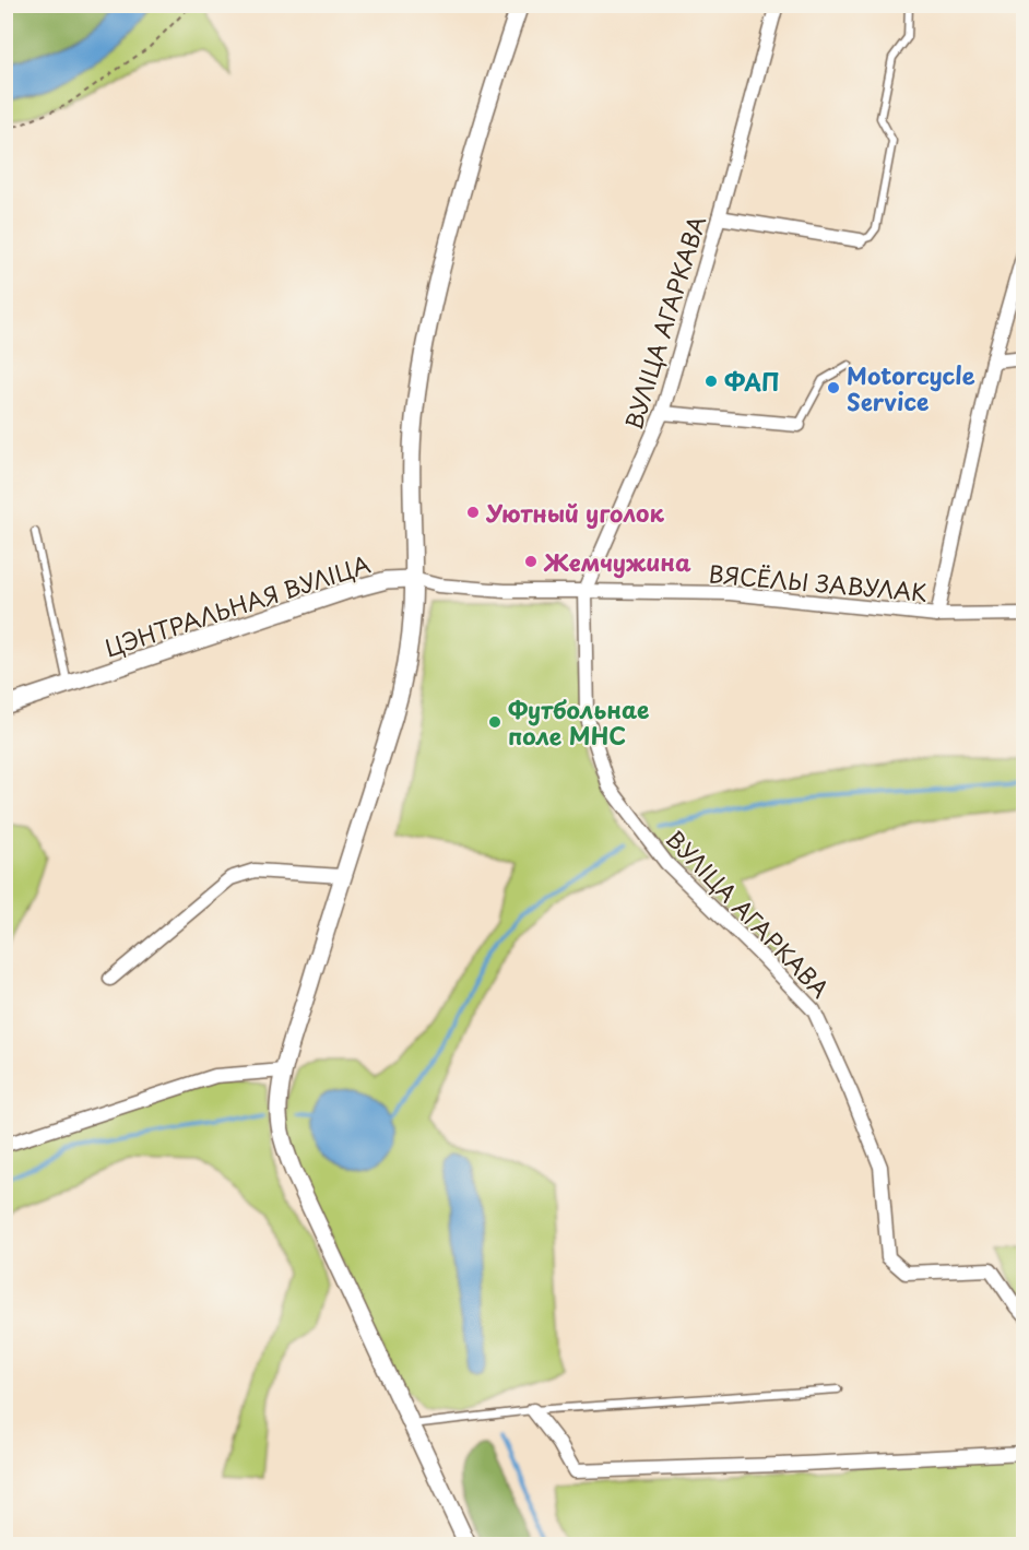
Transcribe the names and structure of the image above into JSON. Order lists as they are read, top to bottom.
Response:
{
  "streets": {
    "street": ["ВУЛІЦА АГАРКАВА", "ВЯСЁЛЫ ЗАВУЛАК", "ЦЭНТРАЛЬНАЯ ВУЛІЦА"]
  },
  "crossings": [
    ["ВУЛІЦА АГАРКАВА", "ВЯСЁЛЫ ЗАВУЛАК"],
    ["ВЯСЁЛЫ ЗАВУЛАК", "ЦЭНТРАЛЬНАЯ ВУЛІЦА"]
  ],
  "places": [
    "ФАП",
    "Motorcycle Service",
    "Уютный уголок",
    "Жемчужина",
    "Футбольнае поле МНС"
  ]
}
